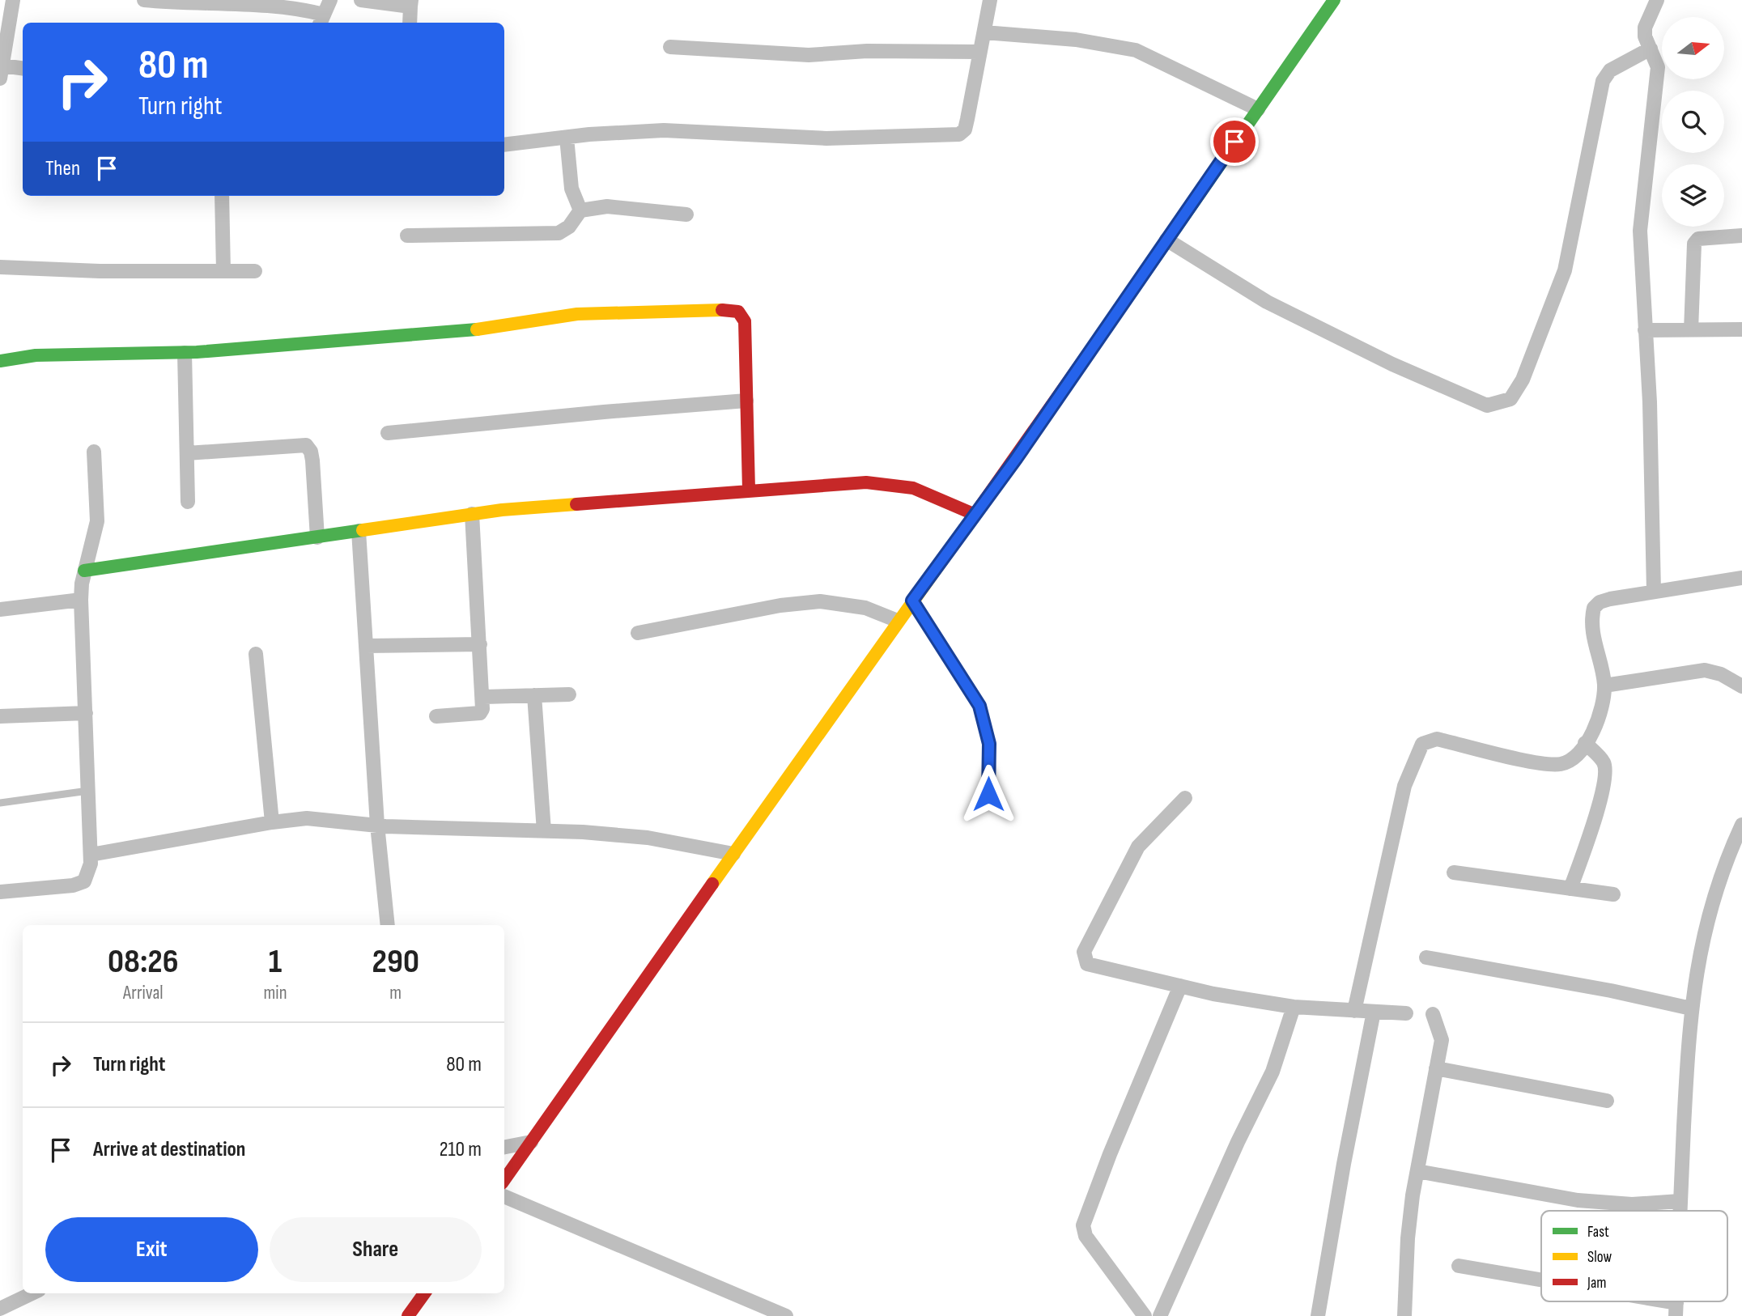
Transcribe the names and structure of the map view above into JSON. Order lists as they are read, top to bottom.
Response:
{
  "legend": ["Fast", "Slow", "Jam"],
  "north": "right",
  "page": {
    "turn": ["80 m", "Turn right"],
    "then": "Then",
    "eta": [
      "08:26",
      "Arrival",
      "1",
      "min",
      "290",
      "m"
    ],
    "list": [
      {
        "name": "Turn right",
        "value": "80 m"
      },
      {
        "name": "Arrive at destination",
        "value": "210 m"
      }
    ],
    "buttons": ["Exit", "Share"]
  }
}
